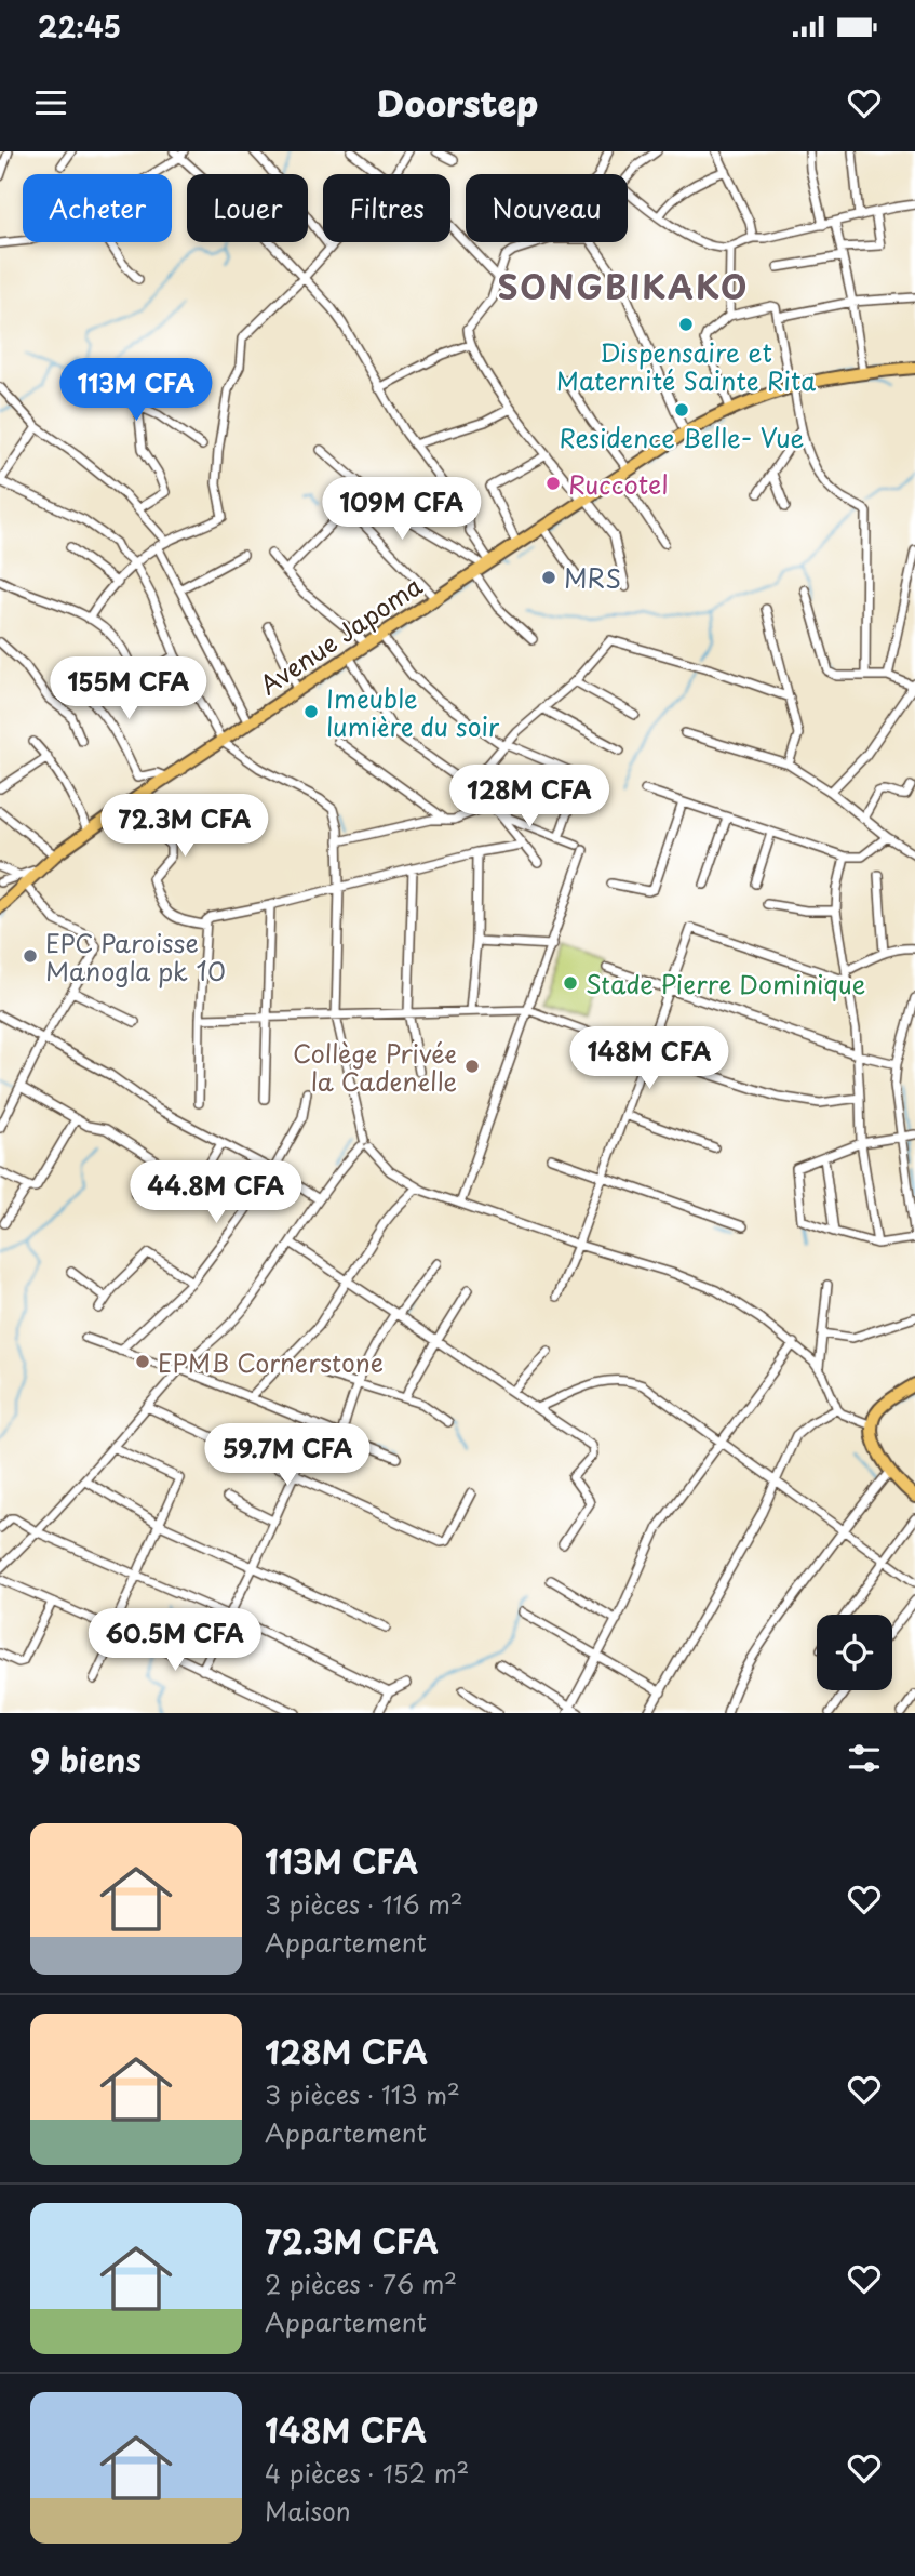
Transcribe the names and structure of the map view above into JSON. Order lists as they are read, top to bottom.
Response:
{
  "streets": {
    "main road": ["Avenue Japoma"]
  },
  "districts": ["SONGBIKAKO"],
  "places": [
    "Dispensaire et Maternité Sainte Rita",
    "Residence Belle- Vue",
    "Ruccotel",
    "MRS",
    "Imeuble lumière du soir",
    "EPC Paroisse Manogla pk 10",
    "Stade Pierre Dominique",
    "Collège Privée la Cadenelle",
    "EPMB Cornerstone"
  ],
  "page": {
    "status": "22:45",
    "header": "Doorstep",
    "chip": [
      "Acheter",
      "Louer",
      "Filtres",
      "Nouveau"
    ],
    "price": [
      "113M CFA",
      "109M CFA",
      "155M CFA",
      "128M CFA",
      "72.3M CFA",
      "148M CFA",
      "44.8M CFA",
      "59.7M CFA",
      "60.5M CFA"
    ],
    "heading": "9 biens",
    "list": [
      {
        "name": "113M CFA",
        "note": "3 pièces · 116 m² · Appartement"
      },
      {
        "name": "128M CFA",
        "note": "3 pièces · 113 m² · Appartement"
      },
      {
        "name": "72.3M CFA",
        "note": "2 pièces · 76 m² · Appartement"
      },
      {
        "name": "148M CFA",
        "note": "4 pièces · 152 m² · Maison"
      }
    ]
  }
}
